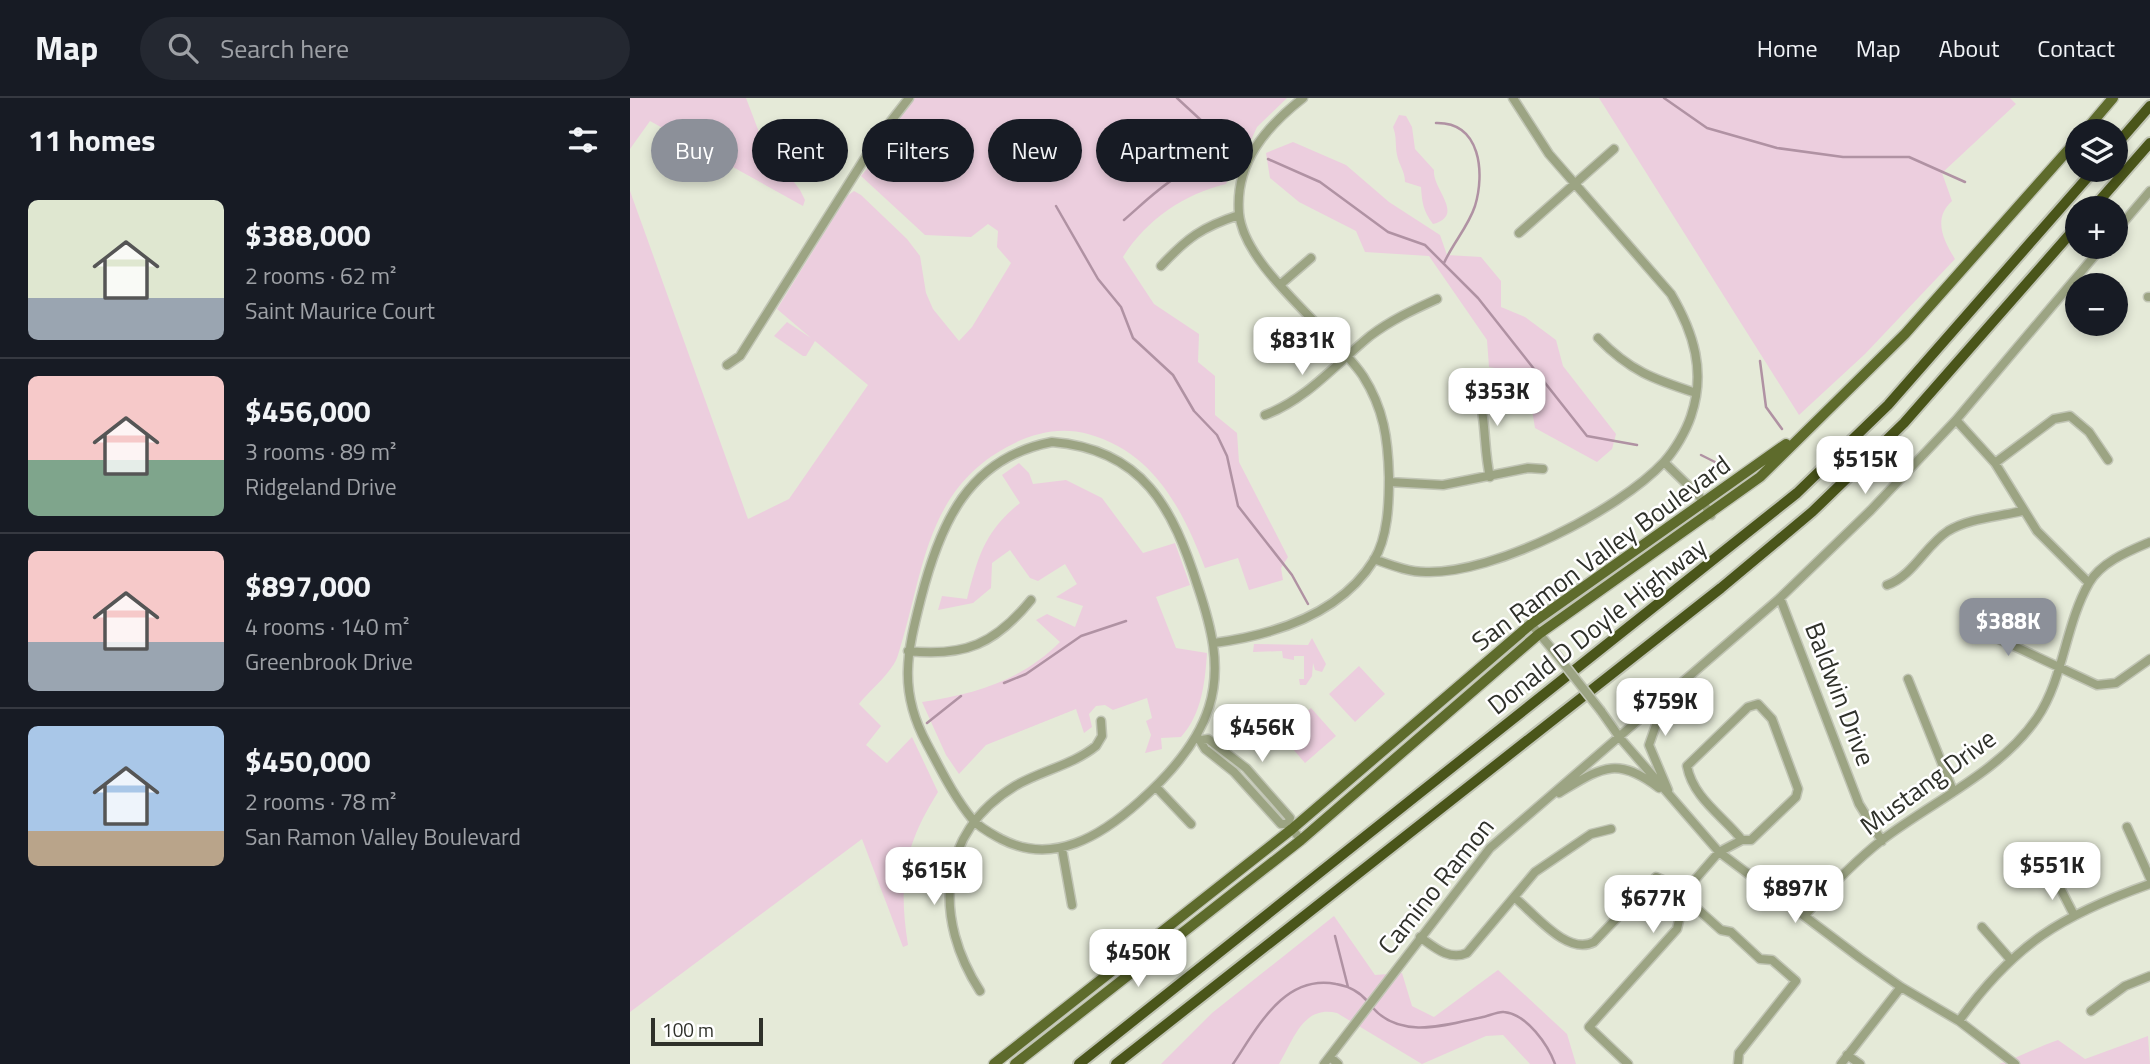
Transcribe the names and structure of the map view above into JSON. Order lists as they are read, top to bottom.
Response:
{
  "streets": {
    "highway": ["Donald D Doyle Highway"],
    "main road": ["San Ramon Valley Boulevard"],
    "street": ["Baldwin Drive", "Mustang Drive", "Camino Ramon"]
  },
  "crossings": [
    ["Baldwin Drive", "Mustang Drive"],
    ["Baldwin Drive", "Camino Ramon"]
  ],
  "scale_bar": "100 m",
  "page": {
    "header": "Map",
    "search": "Search here",
    "nav": [
      "Home",
      "Map",
      "About",
      "Contact"
    ],
    "heading": "11 homes",
    "map_buttons": ["+", "−"],
    "chip": [
      "Buy",
      "Rent",
      "Filters",
      "New",
      "Apartment"
    ],
    "list": [
      {
        "name": "$388,000",
        "note": "2 rooms · 62 m² · Saint Maurice Court"
      },
      {
        "name": "$456,000",
        "note": "3 rooms · 89 m² · Ridgeland Drive"
      },
      {
        "name": "$897,000",
        "note": "4 rooms · 140 m² · Greenbrook Drive"
      },
      {
        "name": "$450,000",
        "note": "2 rooms · 78 m² · San Ramon Valley Boulevard"
      }
    ],
    "price": [
      "$831K",
      "$353K",
      "$515K",
      "$388K",
      "$759K",
      "$456K",
      "$551K",
      "$615K",
      "$897K",
      "$677K",
      "$450K"
    ],
    "scale": "100 m"
  }
}
